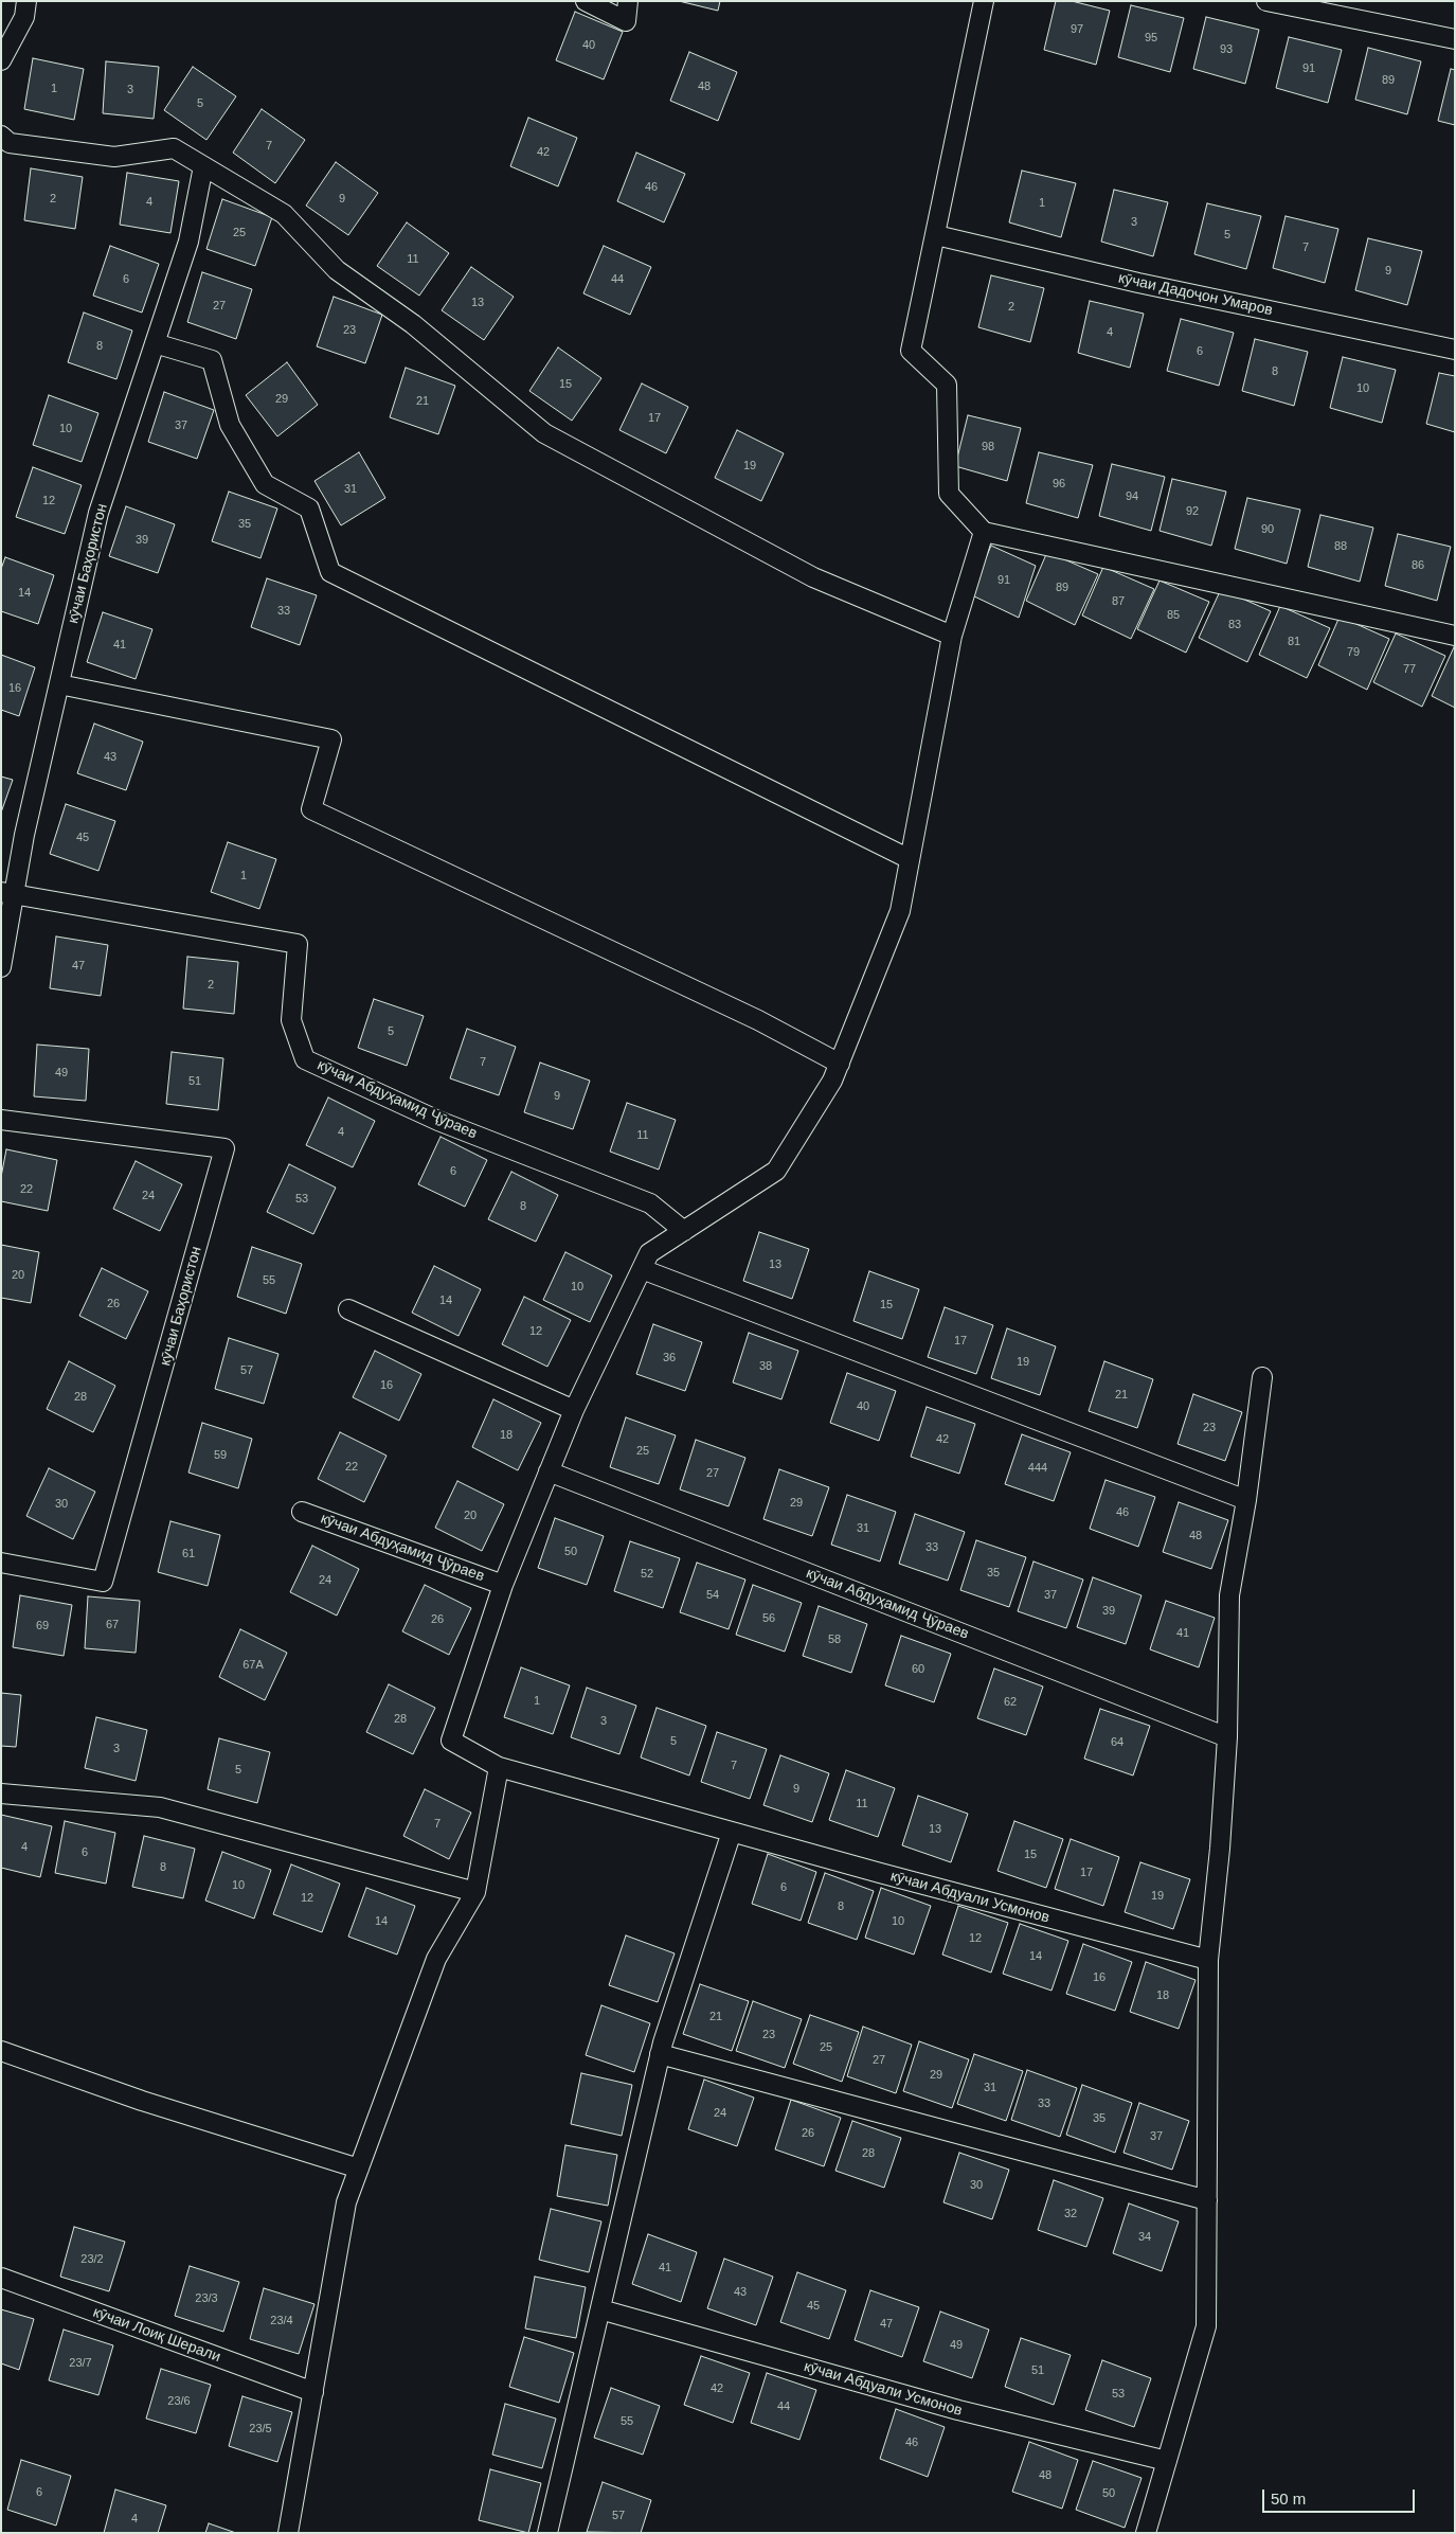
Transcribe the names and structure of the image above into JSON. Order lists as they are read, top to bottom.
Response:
{
  "streets": {
    "street": [
      "кӯчаи Дадоҷон Умаров",
      "кӯчаи Баҳористон",
      "кӯчаи Абдуҳамид Ҷӯраев",
      "кӯчаи Абдуали Усмонов",
      "кӯчаи Лоиқ Шерали"
    ]
  },
  "crossings": [
    ["кӯчаи Баҳористон", "кӯчаи Абдуҳамид Ҷӯраев"],
    ["кӯчаи Абдуҳамид Ҷӯраев", "кӯчаи Абдуали Усмонов"]
  ],
  "house_numbers": [
    "97",
    "95",
    "40",
    "93",
    "91",
    "89",
    "48",
    "1",
    "3",
    "5",
    "7",
    "42",
    "46",
    "2",
    "9",
    "4",
    "1",
    "3",
    "25",
    "5",
    "7",
    "11",
    "9",
    "6",
    "44",
    "13",
    "27",
    "2",
    "23",
    "4",
    "8",
    "6",
    "8",
    "15",
    "10",
    "29",
    "21",
    "17",
    "37",
    "10",
    "98",
    "19",
    "96",
    "31",
    "94",
    "12",
    "92",
    "35",
    "90",
    "39",
    "88",
    "86",
    "91",
    "89",
    "14",
    "87",
    "33",
    "85",
    "83",
    "81",
    "41",
    "79",
    "77",
    "16",
    "43",
    "45",
    "1",
    "47",
    "2",
    "5",
    "7",
    "49",
    "51",
    "9",
    "4",
    "11",
    "6",
    "22",
    "24",
    "53",
    "8",
    "13",
    "20",
    "55",
    "10",
    "14",
    "26",
    "15",
    "12",
    "17",
    "36",
    "19",
    "38",
    "57",
    "16",
    "21",
    "28",
    "40",
    "23",
    "18",
    "42",
    "25",
    "59",
    "22",
    "444",
    "27",
    "29",
    "30",
    "46",
    "20",
    "31",
    "48",
    "33",
    "50",
    "61",
    "35",
    "52",
    "24",
    "54",
    "37",
    "39",
    "56",
    "26",
    "67",
    "69",
    "41",
    "58",
    "67А",
    "60",
    "1",
    "62",
    "28",
    "3",
    "5",
    "64",
    "3",
    "7",
    "5",
    "9",
    "11",
    "7",
    "13",
    "4",
    "6",
    "15",
    "8",
    "17",
    "10",
    "6",
    "19",
    "12",
    "8",
    "14",
    "10",
    "12",
    "14",
    "16",
    "18",
    "21",
    "23",
    "25",
    "27",
    "29",
    "31",
    "33",
    "24",
    "35",
    "26",
    "37",
    "28",
    "30",
    "32",
    "34",
    "23/2",
    "41",
    "43",
    "23/3",
    "45",
    "23/4",
    "47",
    "49",
    "23/7",
    "51",
    "42",
    "53",
    "23/6",
    "44",
    "55",
    "23/5",
    "46",
    "48",
    "6",
    "50",
    "57",
    "4"
  ],
  "scale_bar": "50 m"
}
